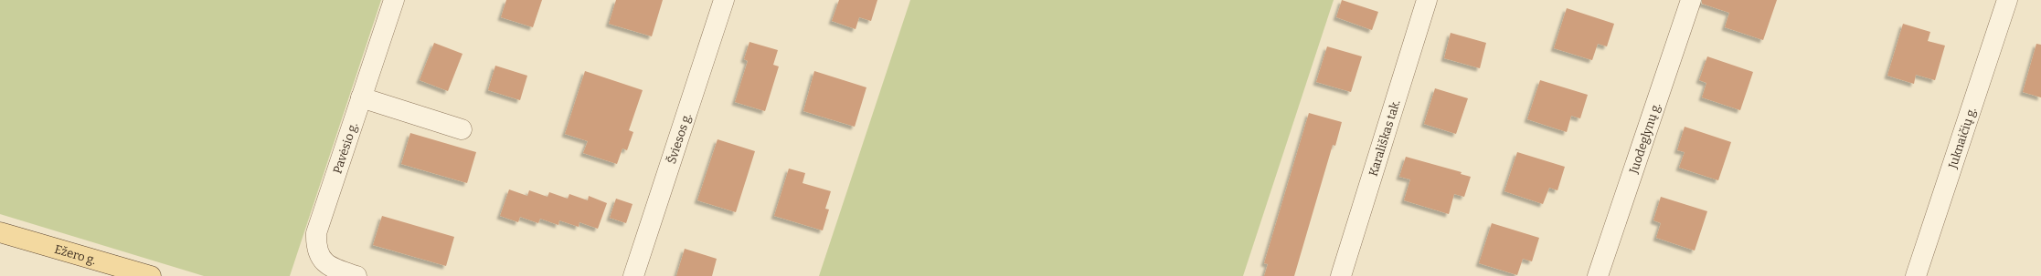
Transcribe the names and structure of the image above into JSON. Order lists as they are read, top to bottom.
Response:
{
  "streets": {
    "main road": ["Ežero g."],
    "street": [
      "Šviesos g.",
      "Karališkas tak.",
      "Juodeglynų g.",
      "Juknaičių g.",
      "Pavėsio g."
    ]
  }
}
